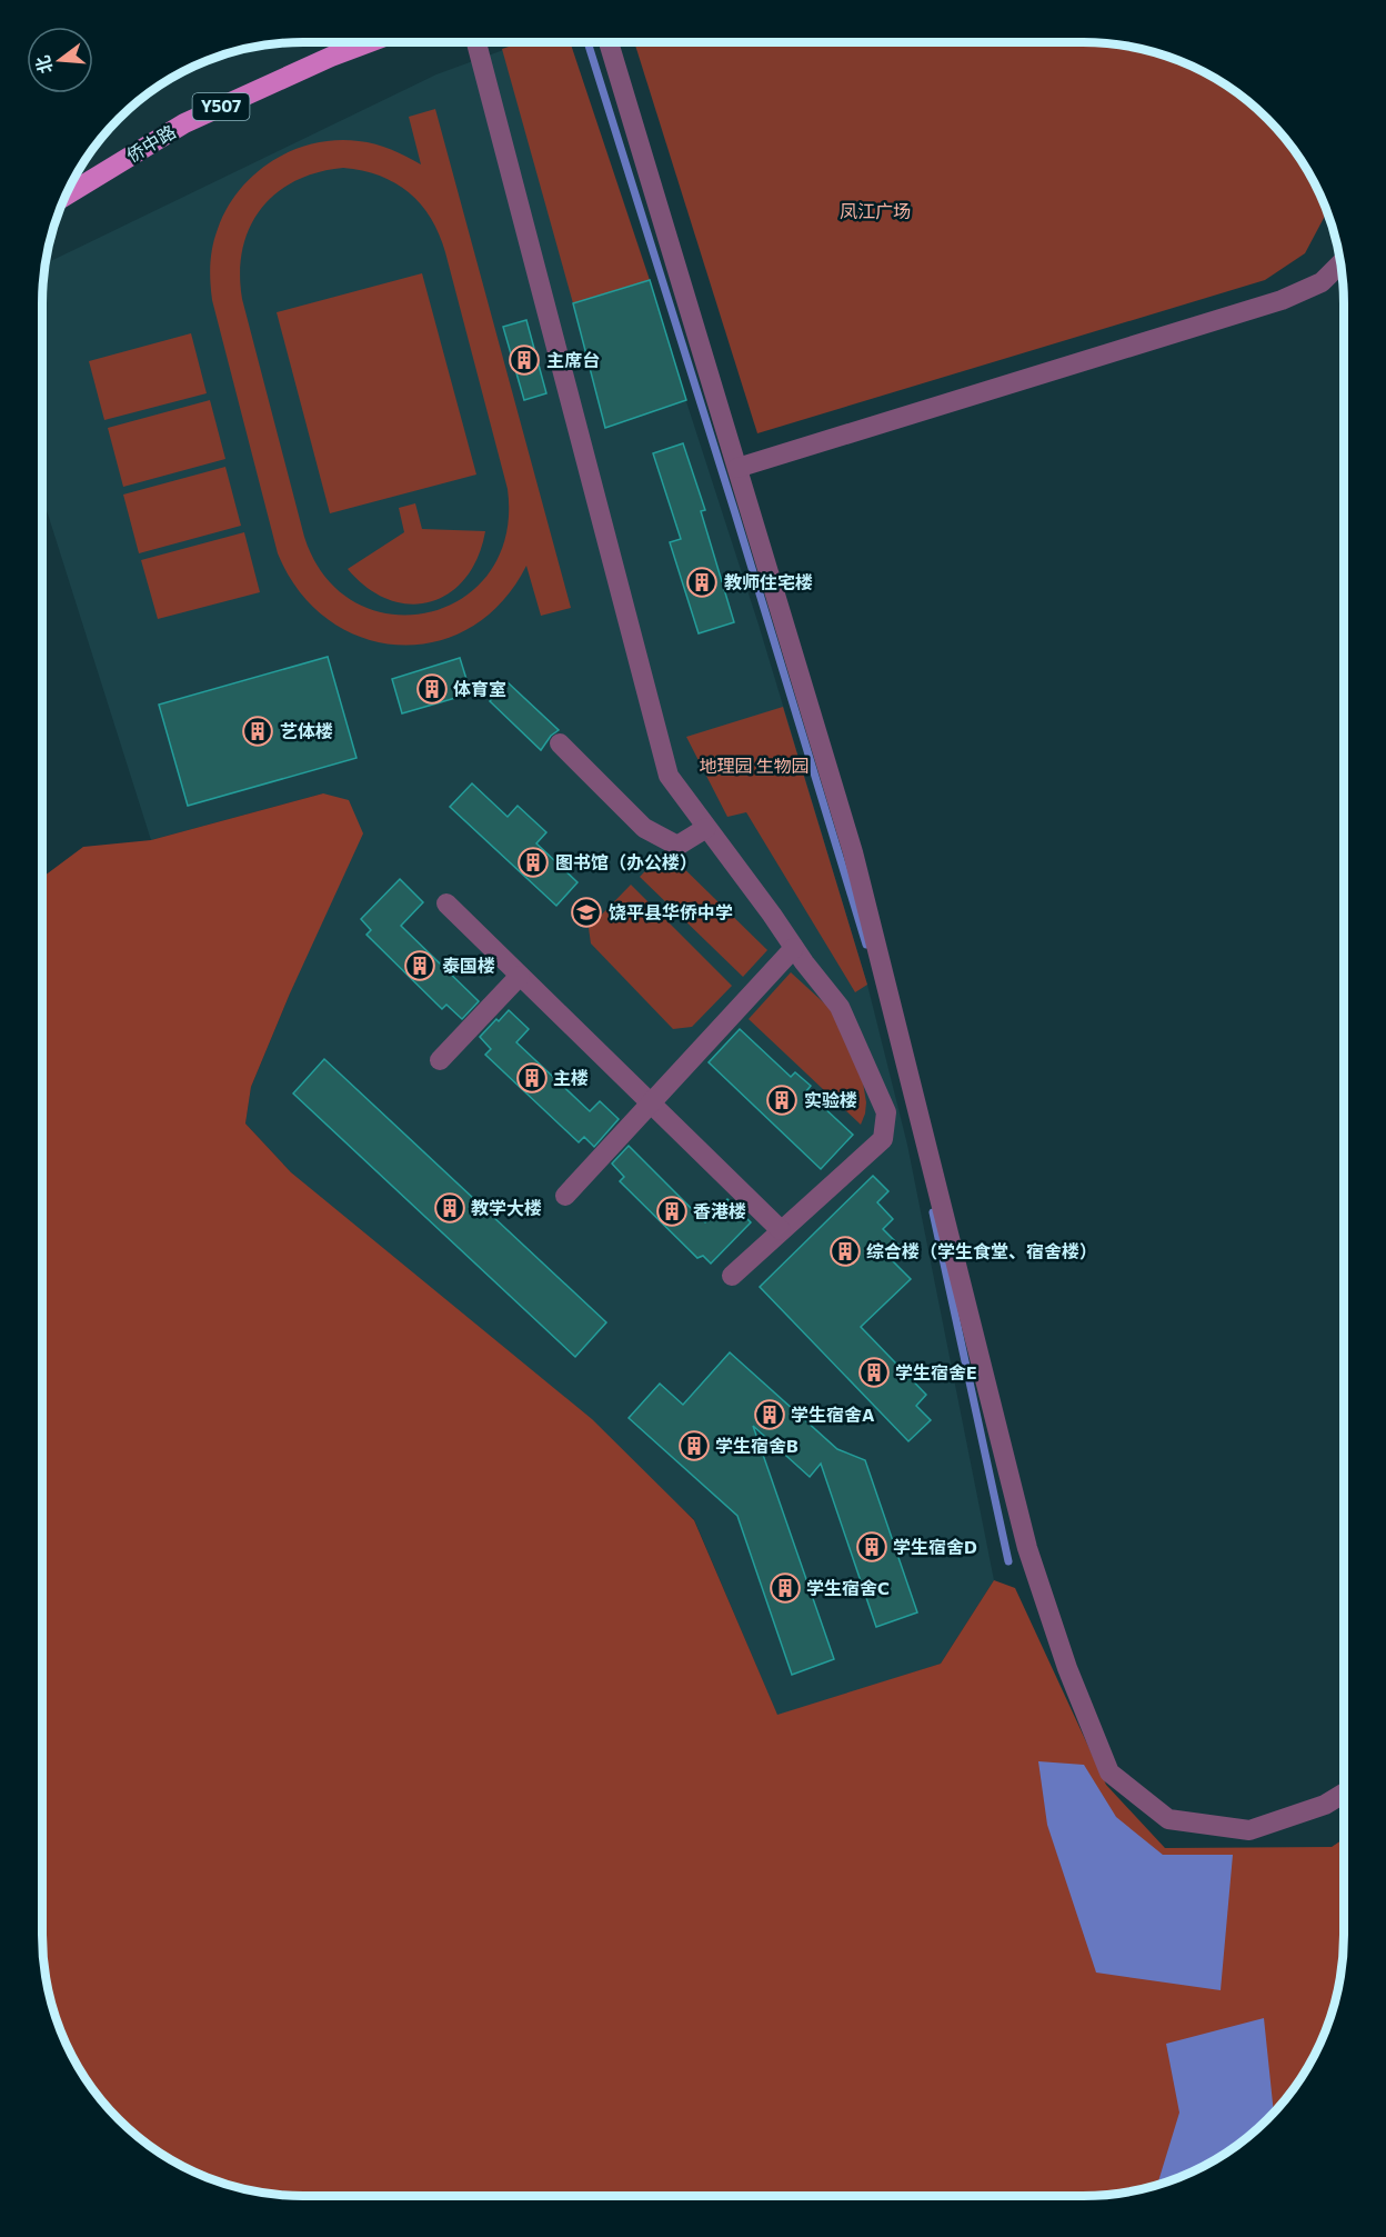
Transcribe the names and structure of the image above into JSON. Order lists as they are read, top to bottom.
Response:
{
  "streets": {
    "main road": ["Y507", "侨中路"]
  },
  "parks": ["凤江广场", "地理园 生物园"],
  "places": {
    "building": [
      "主席台",
      "教师住宅楼",
      "体育室",
      "艺体楼",
      "图书馆（办公楼）",
      "泰国楼",
      "主楼",
      "实验楼",
      "教学大楼",
      "香港楼",
      "综合楼（学生食堂、宿舍楼）",
      "学生宿舍E",
      "学生宿舍A",
      "学生宿舍B",
      "学生宿舍D",
      "学生宿舍C"
    ],
    "school or university": ["饶平县华侨中学"]
  },
  "north": "left"
}
